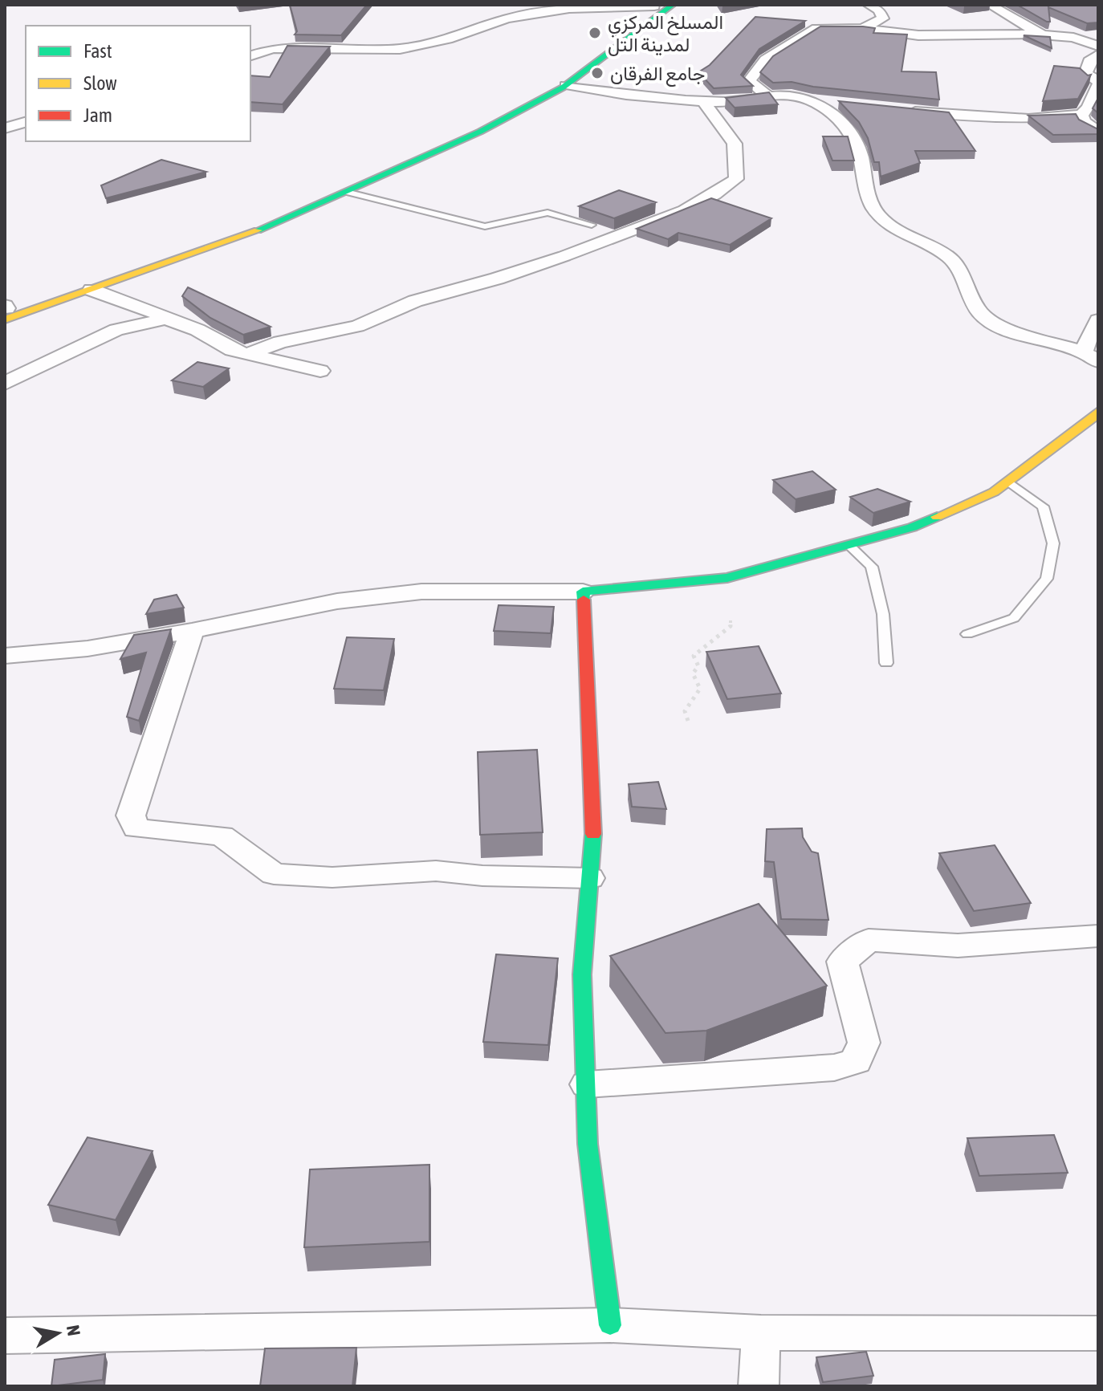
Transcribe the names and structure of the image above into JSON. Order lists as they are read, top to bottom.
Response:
{
  "places": ["المسلخ المركزي لمدينة التل", "جامع الفرقان"],
  "legend": ["Fast", "Slow", "Jam"],
  "north": "right"
}
